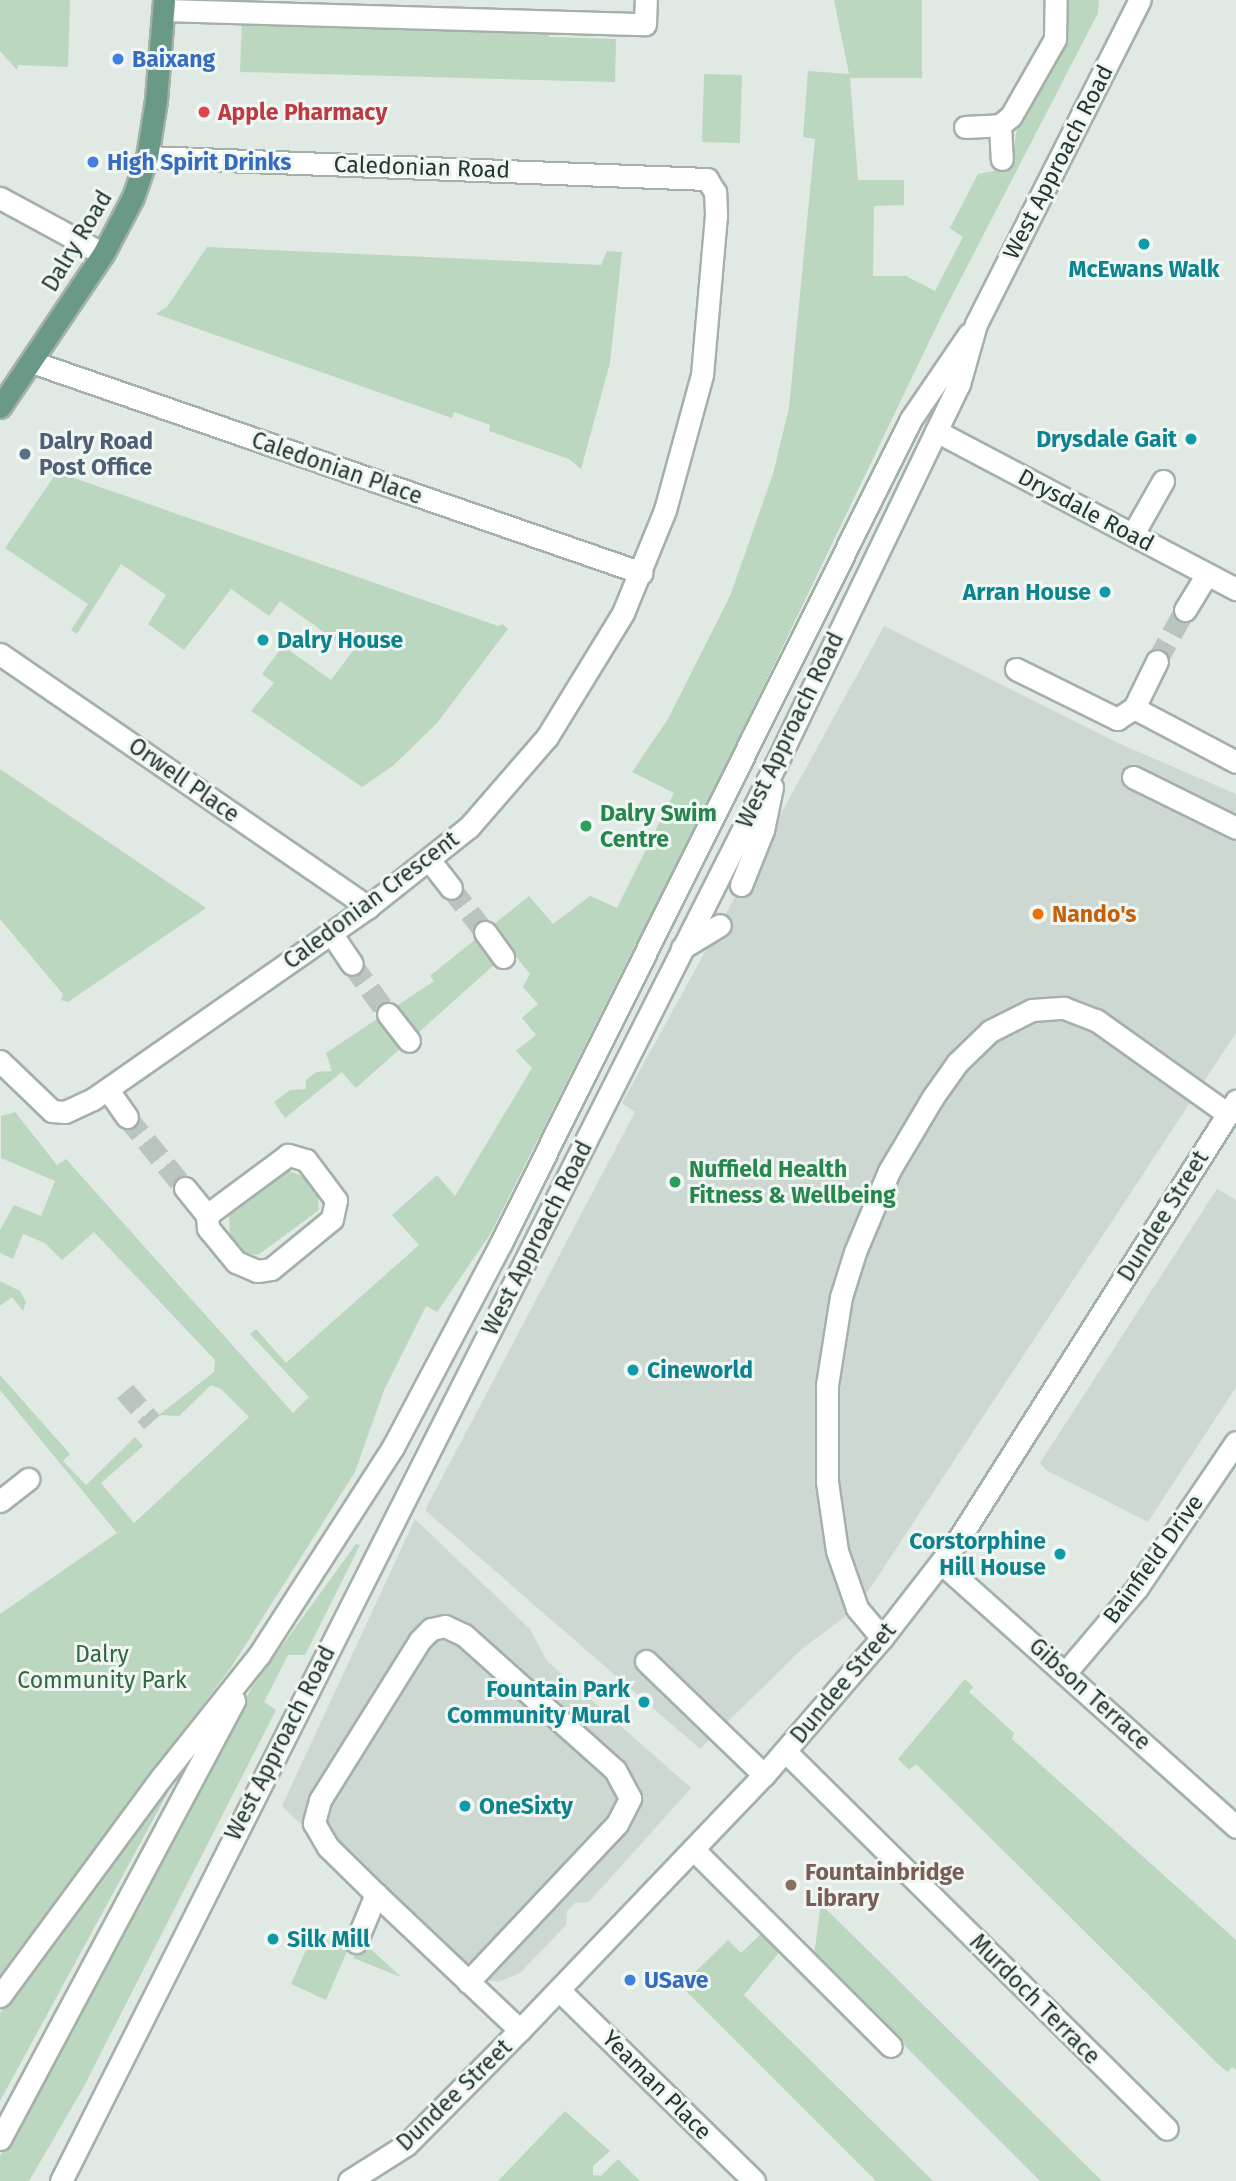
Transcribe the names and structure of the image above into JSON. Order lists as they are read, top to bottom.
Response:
{
  "streets": {
    "main road": ["Dalry Road"],
    "street": [
      "West Approach Road",
      "Caledonian Road",
      "Caledonian Place",
      "Drysdale Road",
      "Orwell Place",
      "Caledonian Crescent",
      "Dundee Street",
      "Bainfield Drive",
      "Gibson Terrace",
      "Murdoch Terrace",
      "Yeaman Place"
    ]
  },
  "crossings": [
    ["West Approach Road", "Drysdale Road"],
    ["Caledonian Road", "Dalry Road"],
    ["Caledonian Road", "Caledonian Crescent"],
    ["Dalry Road", "Caledonian Place"],
    ["Caledonian Place", "Caledonian Crescent"],
    ["Orwell Place", "Caledonian Crescent"],
    ["Dundee Street", "Gibson Terrace"],
    ["Dundee Street", "Murdoch Terrace"],
    ["Dundee Street", "Yeaman Place"],
    ["Bainfield Drive", "Gibson Terrace"]
  ],
  "parks": ["Dalry Community Park"],
  "places": [
    "Baixang",
    "Apple Pharmacy",
    "High Spirit Drinks",
    "McEwans Walk",
    "Drysdale Gait",
    "Dalry Road Post Office",
    "Arran House",
    "Dalry House",
    "Dalry Swim Centre",
    "Nando's",
    "Nuffield Health Fitness & Wellbeing",
    "Cineworld",
    "Corstorphine Hill House",
    "Fountain Park Community Mural",
    "OneSixty",
    "Fountainbridge Library",
    "Silk Mill",
    "USave"
  ]
}
